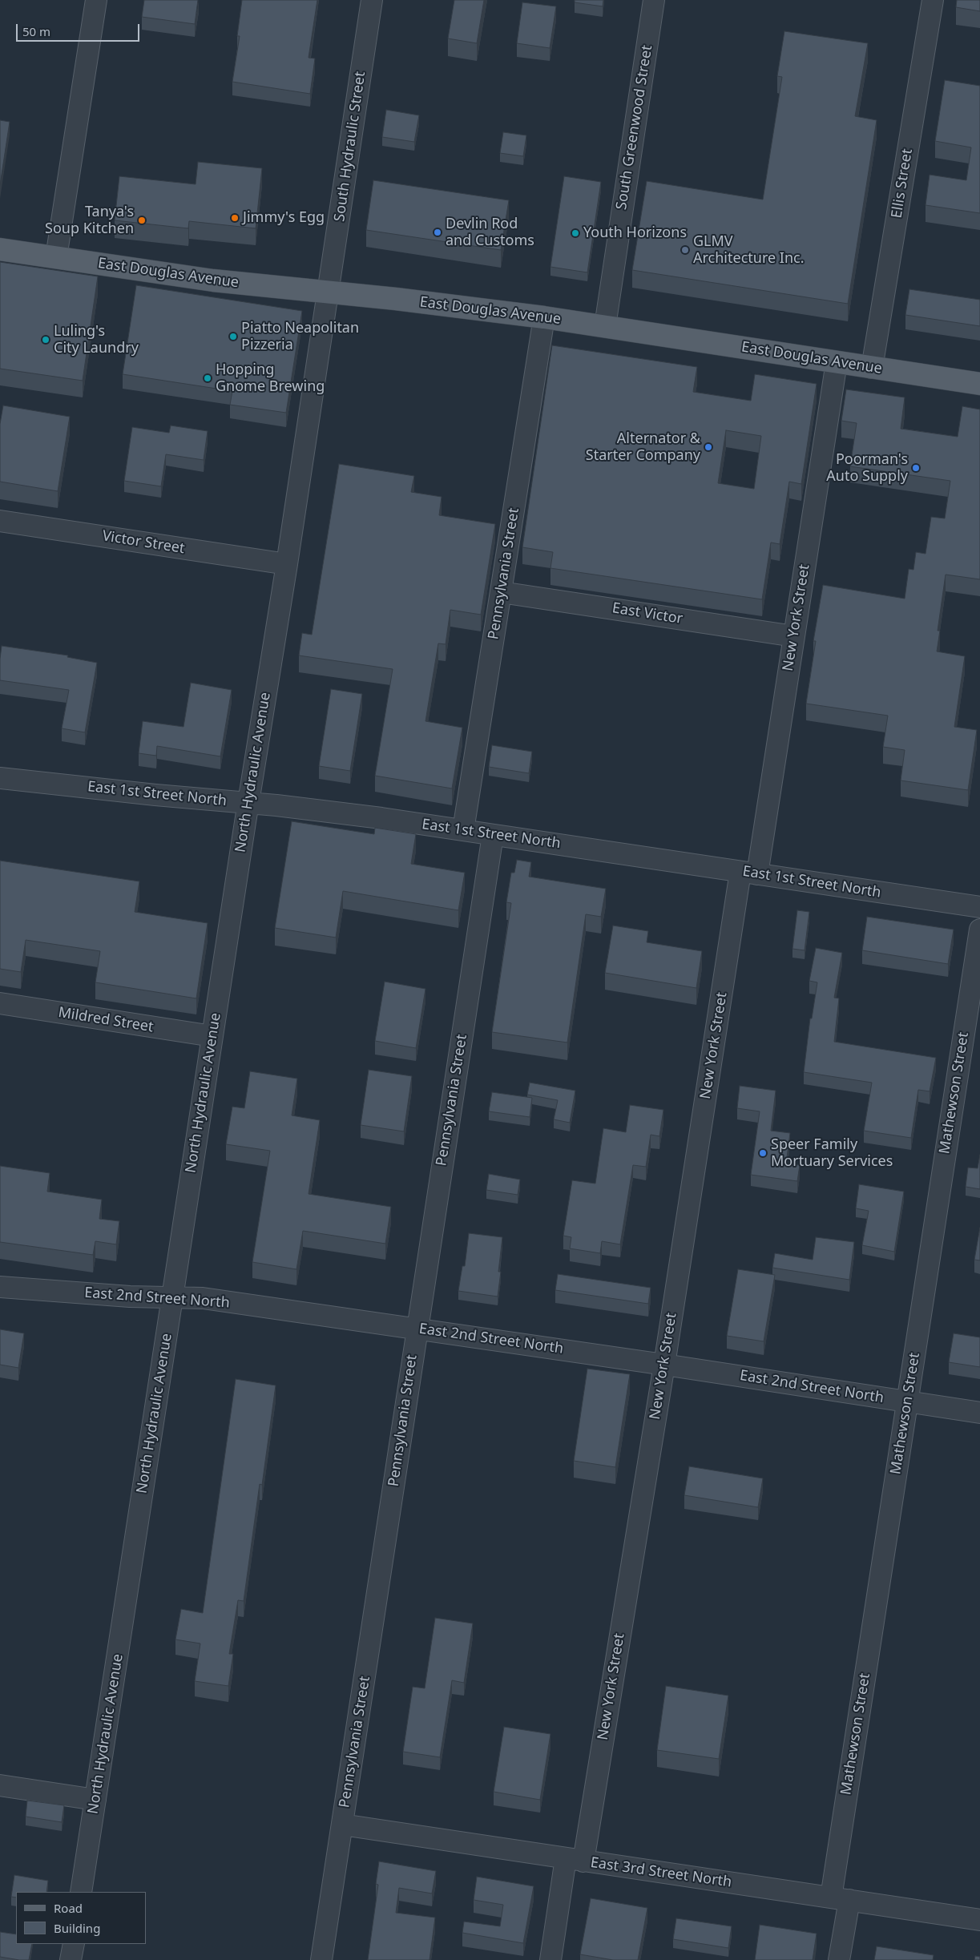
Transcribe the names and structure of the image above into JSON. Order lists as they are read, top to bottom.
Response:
{
  "streets": {
    "main road": ["East Douglas Avenue"],
    "street": [
      "South Greenwood Street",
      "South Hydraulic Street",
      "Ellis Street",
      "Victor Street",
      "Pennsylvania Street",
      "East Victor",
      "New York Street",
      "North Hydraulic Avenue",
      "East 1st Street North",
      "Mildred Street",
      "Mathewson Street",
      "East 2nd Street North",
      "East 3rd Street North"
    ]
  },
  "crossings": [
    ["South Greenwood Street", "East Douglas Avenue"],
    ["South Hydraulic Street", "East Douglas Avenue"],
    ["South Hydraulic Street", "North Hydraulic Avenue"],
    ["Ellis Street", "East Douglas Avenue"],
    ["East Douglas Avenue", "Pennsylvania Street"],
    ["East Douglas Avenue", "New York Street"],
    ["East Douglas Avenue", "North Hydraulic Avenue"],
    ["Victor Street", "North Hydraulic Avenue"],
    ["Pennsylvania Street", "East Victor"],
    ["Pennsylvania Street", "East 1st Street North"],
    ["Pennsylvania Street", "East 2nd Street North"],
    ["Pennsylvania Street", "East 3rd Street North"],
    ["East Victor", "New York Street"],
    ["New York Street", "East 1st Street North"],
    ["New York Street", "East 2nd Street North"],
    ["New York Street", "East 3rd Street North"],
    ["North Hydraulic Avenue", "East 1st Street North"],
    ["North Hydraulic Avenue", "Mildred Street"],
    ["North Hydraulic Avenue", "East 2nd Street North"],
    ["Mathewson Street", "East 2nd Street North"],
    ["Mathewson Street", "East 3rd Street North"]
  ],
  "places": [
    "Jimmy's Egg",
    "Tanya's Soup Kitchen",
    "Devlin Rod and Customs",
    "Youth Horizons",
    "GLMV Architecture Inc.",
    "Piatto Neapolitan Pizzeria",
    "Luling's City Laundry",
    "Hopping Gnome Brewing",
    "Alternator & Starter Company",
    "Poorman's Auto Supply",
    "Speer Family Mortuary Services"
  ],
  "legend": ["Road", "Building"],
  "scale_bar": "50 m"
}
